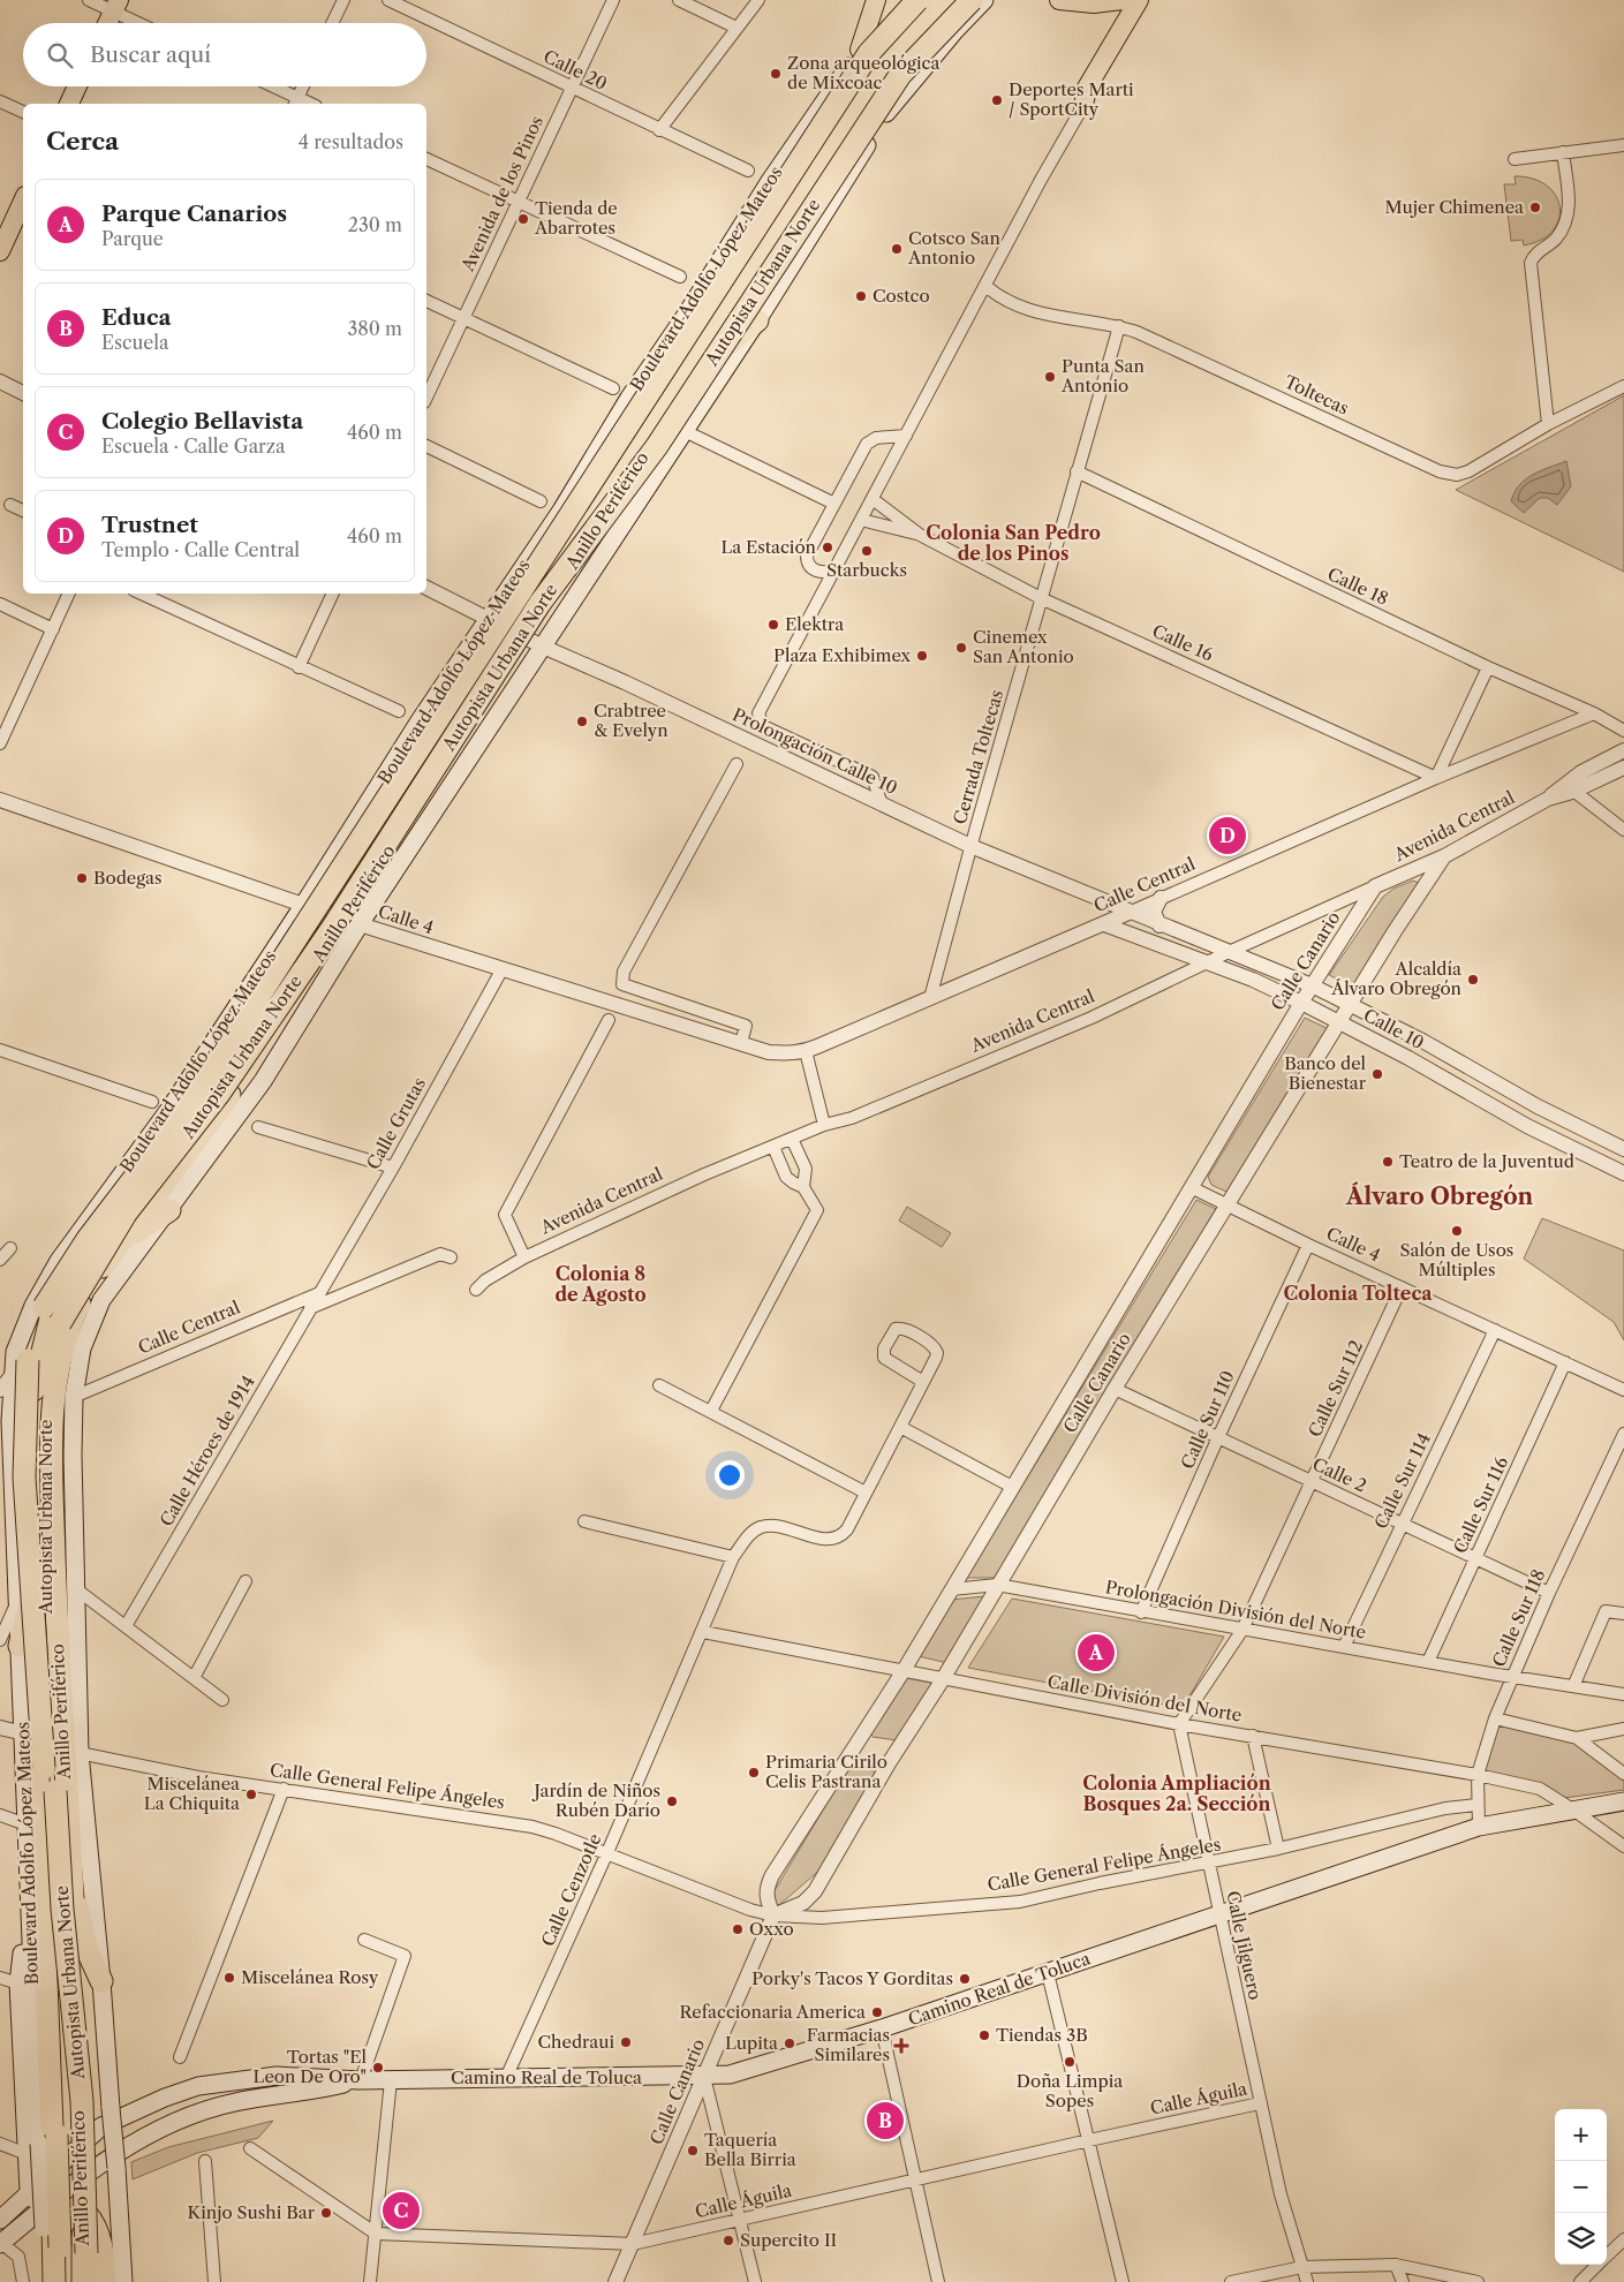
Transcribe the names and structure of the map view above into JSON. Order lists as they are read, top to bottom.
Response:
{
  "streets": {
    "highway": ["Autopista Urbana Norte", "Anillo Periférico"],
    "main road": ["Boulevard Adolfo López Mateos", "Camino Real de Toluca"],
    "street": [
      "Calle 20",
      "Avenida de los Pinos",
      "Toltecas",
      "Calle 18",
      "Calle 16",
      "Prolongación Calle 10",
      "Cerrada Toltecas",
      "Avenida Central",
      "Calle Central",
      "Calle 4",
      "Calle Canario",
      "Calle 10",
      "Calle Grutas",
      "Calle Sur 112",
      "Calle Sur 110",
      "Calle Héroes de 1914",
      "Calle 2",
      "Calle Sur 114",
      "Calle Sur 116",
      "Prolongación División del Norte",
      "Calle Sur 118",
      "Calle División del Norte",
      "Calle General Felipe Ángeles",
      "Calle Cenzotle",
      "Calle Jilguero",
      "Calle Águila"
    ]
  },
  "crossings": [
    ["Calle 20", "Avenida de los Pinos"],
    ["Boulevard Adolfo López Mateos", "Anillo Periférico"],
    ["Boulevard Adolfo López Mateos", "Prolongación Calle 10"],
    ["Boulevard Adolfo López Mateos", "Calle 4"],
    ["Toltecas", "Cerrada Toltecas"],
    ["Anillo Periférico", "Calle 4"],
    ["Anillo Periférico", "Camino Real de Toluca"],
    ["Calle 18", "Cerrada Toltecas"],
    ["Calle 18", "Calle Central"],
    ["Calle 16", "Cerrada Toltecas"],
    ["Calle 16", "Calle Central"],
    ["Prolongación Calle 10", "Cerrada Toltecas"],
    ["Prolongación Calle 10", "Calle Central"],
    ["Prolongación Calle 10", "Calle 10"],
    ["Cerrada Toltecas", "Calle Central"],
    ["Avenida Central", "Calle Canario"],
    ["Avenida Central", "Calle 10"],
    ["Calle Central", "Calle 4"],
    ["Calle Central", "Calle 10"],
    ["Calle Central", "Calle Grutas"],
    ["Calle Central", "Calle Héroes de 1914"],
    ["Calle 4", "Calle Canario"],
    ["Calle 4", "Calle Grutas"],
    ["Calle 4", "Calle Sur 112"],
    ["Calle 4", "Calle Sur 110"],
    ["Calle 4", "Calle Sur 114"],
    ["Calle 4", "Calle Sur 116"],
    ["Calle Canario", "Calle 10"],
    ["Calle Canario", "Calle 2"],
    ["Calle Canario", "Prolongación División del Norte"],
    ["Calle Canario", "Calle División del Norte"],
    ["Calle Canario", "Calle General Felipe Ángeles"],
    ["Calle Canario", "Camino Real de Toluca"],
    ["Calle Canario", "Calle Águila"],
    ["Calle Grutas", "Calle Héroes de 1914"],
    ["Calle Sur 112", "Calle 2"],
    ["Calle Sur 112", "Prolongación División del Norte"],
    ["Calle Sur 110", "Calle 2"],
    ["Calle Sur 110", "Prolongación División del Norte"],
    ["Calle 2", "Calle Sur 114"],
    ["Calle 2", "Calle Sur 116"],
    ["Calle 2", "Calle Sur 118"],
    ["Calle Sur 114", "Prolongación División del Norte"],
    ["Calle Sur 116", "Prolongación División del Norte"],
    ["Prolongación División del Norte", "Calle Sur 118"],
    ["Calle Sur 118", "Calle División del Norte"],
    ["Calle Sur 118", "Calle General Felipe Ángeles"],
    ["Calle Sur 118", "Camino Real de Toluca"],
    ["Calle División del Norte", "Calle Cenzotle"],
    ["Calle División del Norte", "Calle Jilguero"],
    ["Calle División del Norte", "Camino Real de Toluca"],
    ["Calle General Felipe Ángeles", "Calle Cenzotle"],
    ["Calle General Felipe Ángeles", "Calle Jilguero"],
    ["Calle Cenzotle", "Camino Real de Toluca"],
    ["Calle Jilguero", "Camino Real de Toluca"],
    ["Calle Jilguero", "Calle Águila"]
  ],
  "districts": [
    "Colonia San Pedro de los Pinos",
    "Álvaro Obregón",
    "Colonia 8 de Agosto",
    "Colonia Tolteca",
    "Colonia Ampliación Bosques 2a. Sección"
  ],
  "places": {
    "other": [
      "Zona arqueológica de Mixcoac",
      "Deportes Marti / SportCity",
      "Mujer Chimenea",
      "Tienda de Abarrotes",
      "Cotsco San Antonio",
      "Costco",
      "Punta San Antonio",
      "La Estación",
      "Starbucks",
      "Elektra",
      "Cinemex San Antonio",
      "Plaza Exhibimex",
      "Crabtree & Evelyn",
      "Bodegas",
      "Alcaldía Álvaro Obregón",
      "Banco del Bienestar",
      "Teatro de la Juventud",
      "Salón de Usos Múltiples",
      "Primaria Cirilo Celis Pastrana",
      "Miscelánea La Chiquita",
      "Jardín de Niños Rubén Darío",
      "Oxxo",
      "Miscelánea Rosy",
      "Porky's Tacos Y Gorditas",
      "Refaccionaria America",
      "Tiendas 3B",
      "Chedraui",
      "Lupita",
      "Doña Limpia Sopes",
      "Tortas \"El Leon De Oro\"",
      "Taquería Bella Birria",
      "Kinjo Sushi Bar",
      "Supercito II"
    ],
    "health": ["Farmacias Similares"]
  },
  "page": {
    "search": "Buscar aquí",
    "heading": ["Cerca", "4 resultados"],
    "list": [
      {
        "mark": "A",
        "name": "Parque Canarios",
        "note": "Parque",
        "value": "230 m"
      },
      {
        "mark": "B",
        "name": "Educa",
        "note": "Escuela",
        "value": "380 m"
      },
      {
        "mark": "C",
        "name": "Colegio Bellavista",
        "note": "Escuela · Calle Garza",
        "value": "460 m"
      },
      {
        "mark": "D",
        "name": "Trustnet",
        "note": "Templo · Calle Central",
        "value": "460 m"
      }
    ],
    "pins": [
      "D",
      "A",
      "B",
      "C"
    ],
    "map_buttons": ["+", "−"]
  }
}
